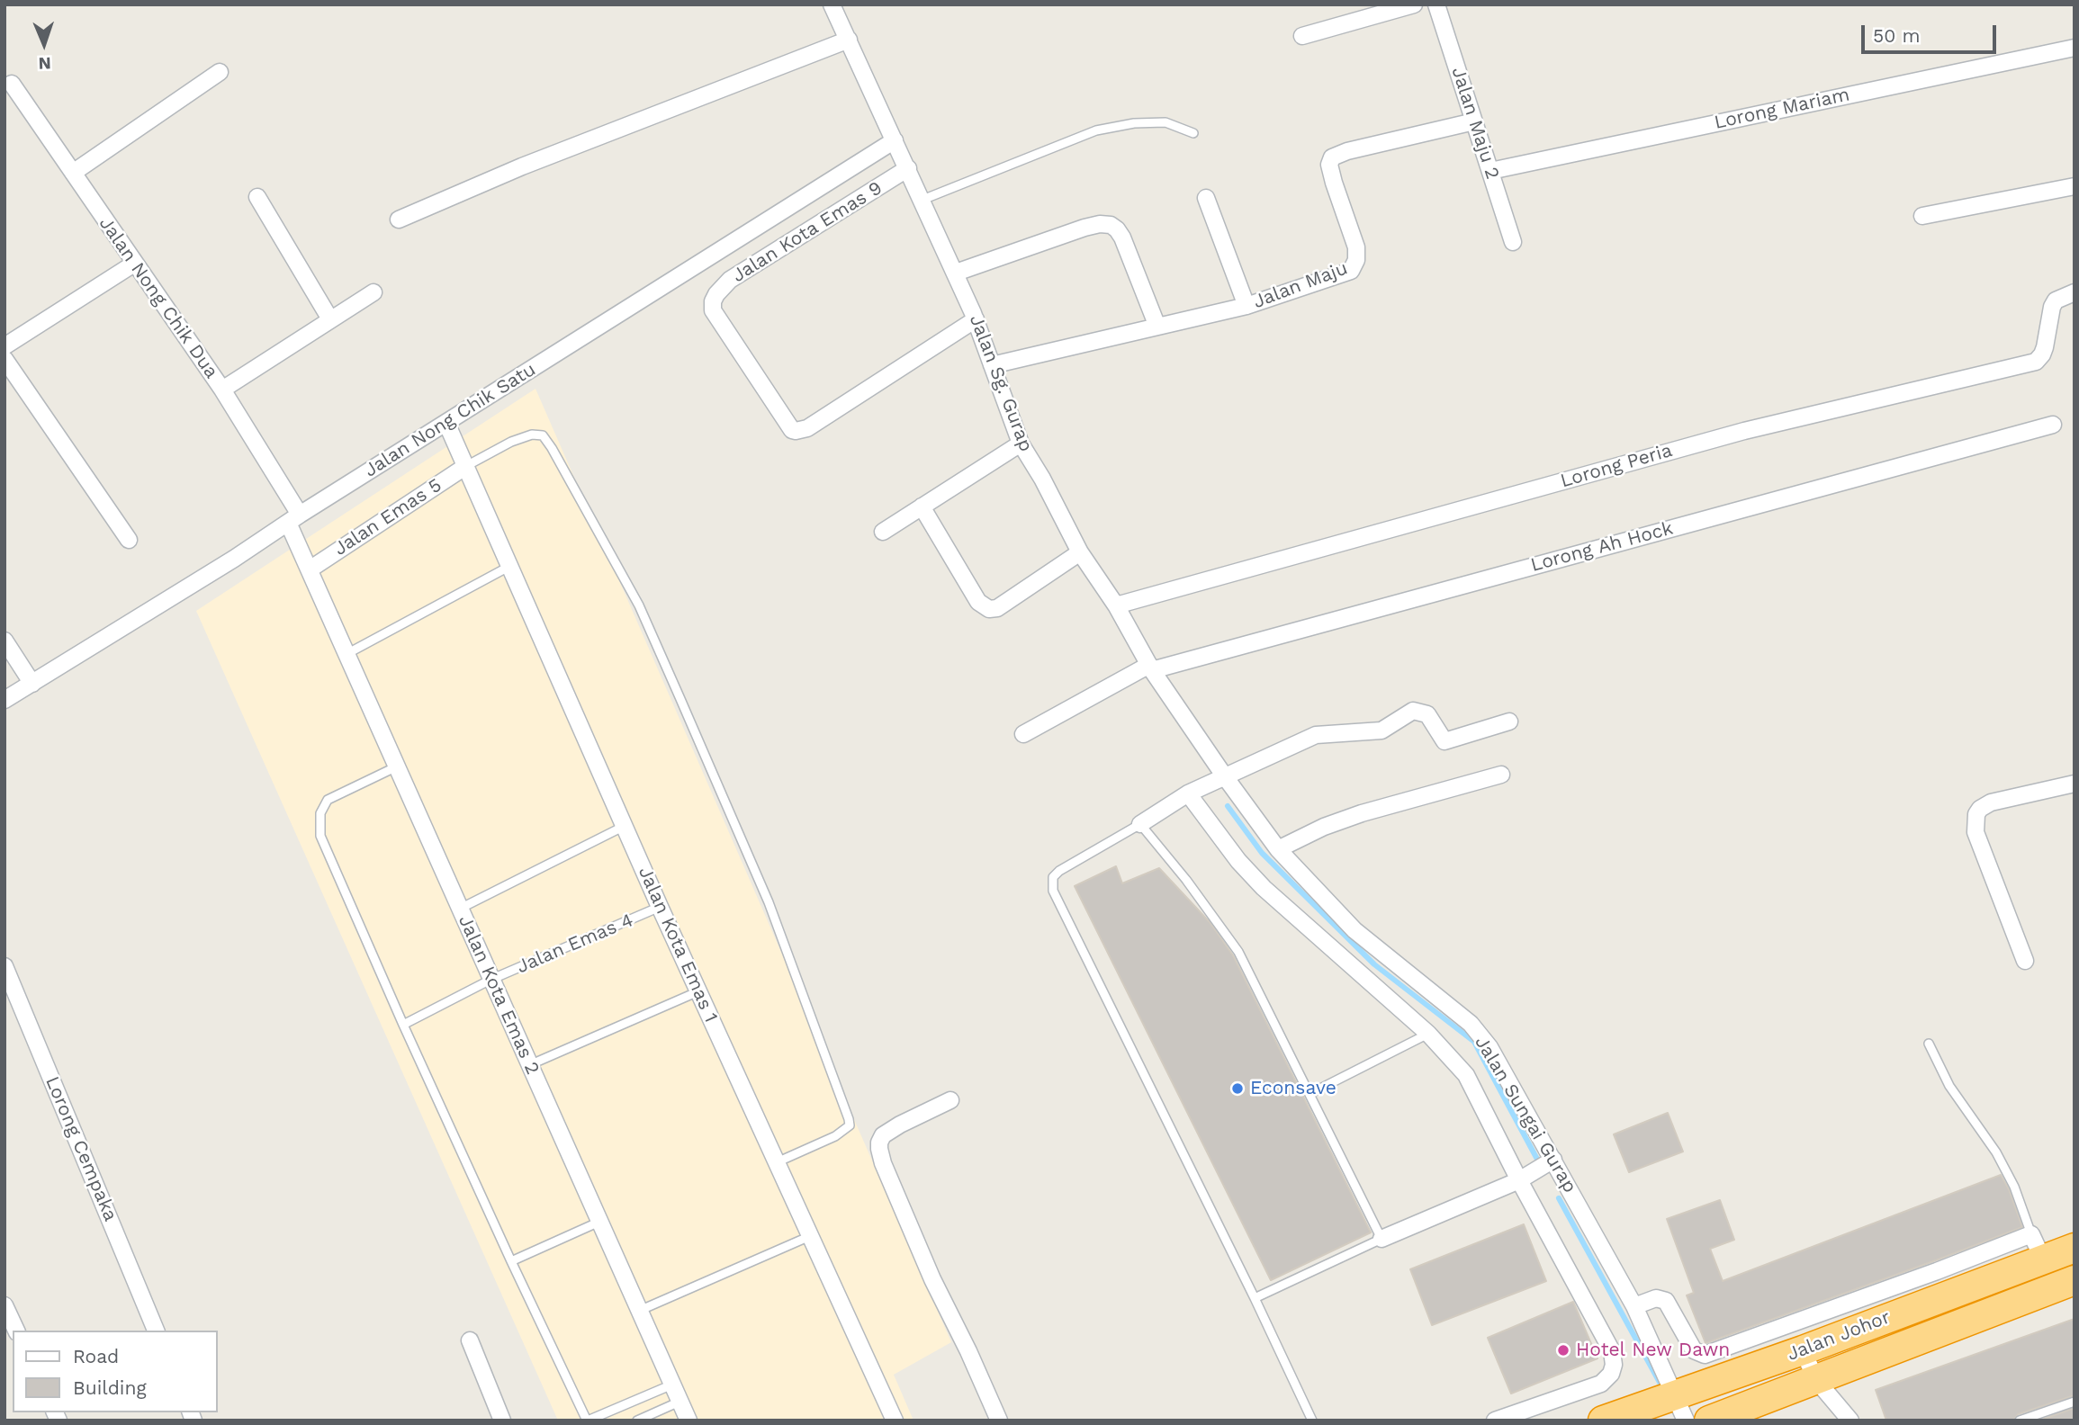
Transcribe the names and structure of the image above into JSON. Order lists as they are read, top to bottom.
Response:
{
  "streets": {
    "highway": ["Jalan Johor"],
    "street": [
      "Lorong Mariam",
      "Jalan Maju 2",
      "Jalan Kota Emas 9",
      "Jalan Maju",
      "Jalan Nong Chik Dua",
      "Jalan Sg. Gurap",
      "Jalan Nong Chik Satu",
      "Lorong Peria",
      "Jalan Emas 5",
      "Lorong Ah Hock",
      "Jalan Kota Emas 1",
      "Jalan Kota Emas 2",
      "Jalan Sungai Gurap",
      "Lorong Cempaka"
    ],
    "lane": ["Jalan Emas 4"]
  },
  "crossings": [
    ["Lorong Mariam", "Jalan Maju 2"],
    ["Jalan Maju 2", "Jalan Maju"],
    ["Jalan Kota Emas 9", "Jalan Sg. Gurap"],
    ["Jalan Maju", "Jalan Sg. Gurap"],
    ["Jalan Nong Chik Dua", "Jalan Nong Chik Satu"],
    ["Jalan Nong Chik Dua", "Jalan Emas 5"],
    ["Jalan Nong Chik Dua", "Jalan Kota Emas 2"],
    ["Jalan Sg. Gurap", "Jalan Nong Chik Satu"],
    ["Jalan Sg. Gurap", "Lorong Peria"],
    ["Jalan Sg. Gurap", "Lorong Ah Hock"],
    ["Jalan Sg. Gurap", "Jalan Sungai Gurap"],
    ["Jalan Nong Chik Satu", "Jalan Kota Emas 1"],
    ["Jalan Emas 5", "Jalan Kota Emas 1"],
    ["Jalan Emas 5", "Jalan Kota Emas 2"],
    ["Jalan Emas 4", "Jalan Kota Emas 1"],
    ["Jalan Emas 4", "Jalan Kota Emas 2"],
    ["Jalan Sungai Gurap", "Jalan Johor"]
  ],
  "places": ["Econsave", "Hotel New Dawn"],
  "legend": ["Road", "Building"],
  "scale_bar": "50 m",
  "north": "bottom"
}
